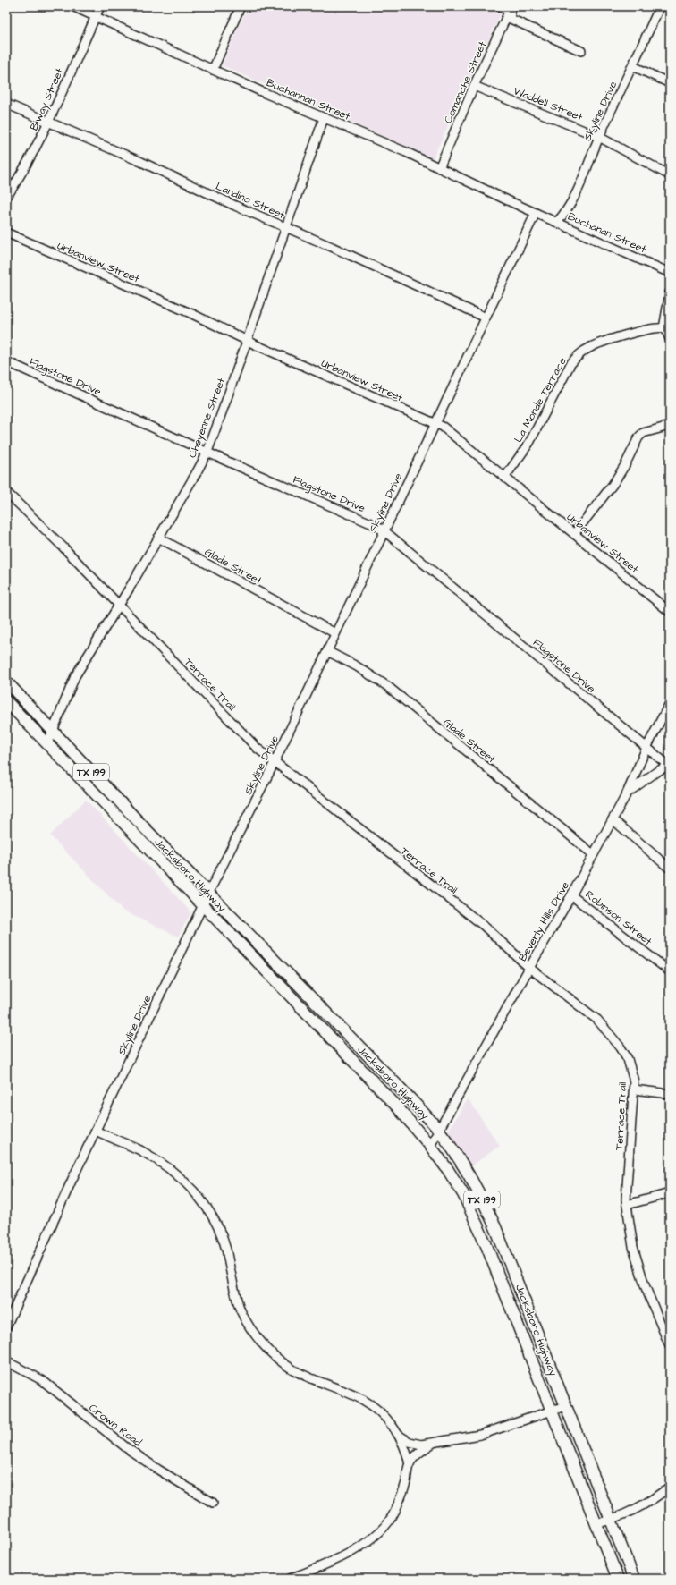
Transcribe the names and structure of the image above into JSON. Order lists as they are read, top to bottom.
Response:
{
  "streets": {
    "main road": ["TX 199", "Jacksboro Highway"],
    "street": [
      "Comanche Street",
      "Biway Street",
      "Buchannan Street",
      "Waddell Street",
      "Skyline Drive",
      "Landino Street",
      "Buchanan Street",
      "Urbanview Street",
      "Flagstone Drive",
      "La Monde Terrace",
      "Cheyenne Street",
      "Glade Street",
      "Terrace Trail",
      "Robinson Street",
      "Beverly Hills Drive",
      "Crown Road"
    ]
  },
  "crossings": [
    ["Comanche Street", "Buchannan Street"],
    ["Comanche Street", "Waddell Street"],
    ["Biway Street", "Buchannan Street"],
    ["Biway Street", "Landino Street"],
    ["Buchannan Street", "Skyline Drive"],
    ["Buchannan Street", "Buchanan Street"],
    ["Buchannan Street", "Cheyenne Street"],
    ["Waddell Street", "Skyline Drive"],
    ["Skyline Drive", "Landino Street"],
    ["Skyline Drive", "Buchanan Street"],
    ["Skyline Drive", "Urbanview Street"],
    ["Skyline Drive", "Flagstone Drive"],
    ["Skyline Drive", "Glade Street"],
    ["Skyline Drive", "Terrace Trail"],
    ["Skyline Drive", "Jacksboro Highway"],
    ["Landino Street", "Cheyenne Street"],
    ["Urbanview Street", "La Monde Terrace"],
    ["Urbanview Street", "Cheyenne Street"],
    ["Flagstone Drive", "Cheyenne Street"],
    ["Flagstone Drive", "Beverly Hills Drive"],
    ["Cheyenne Street", "Glade Street"],
    ["Cheyenne Street", "Terrace Trail"],
    ["Cheyenne Street", "Jacksboro Highway"],
    ["Glade Street", "Beverly Hills Drive"],
    ["Terrace Trail", "Beverly Hills Drive"],
    ["Jacksboro Highway", "Beverly Hills Drive"],
    ["Robinson Street", "Beverly Hills Drive"]
  ]
}
